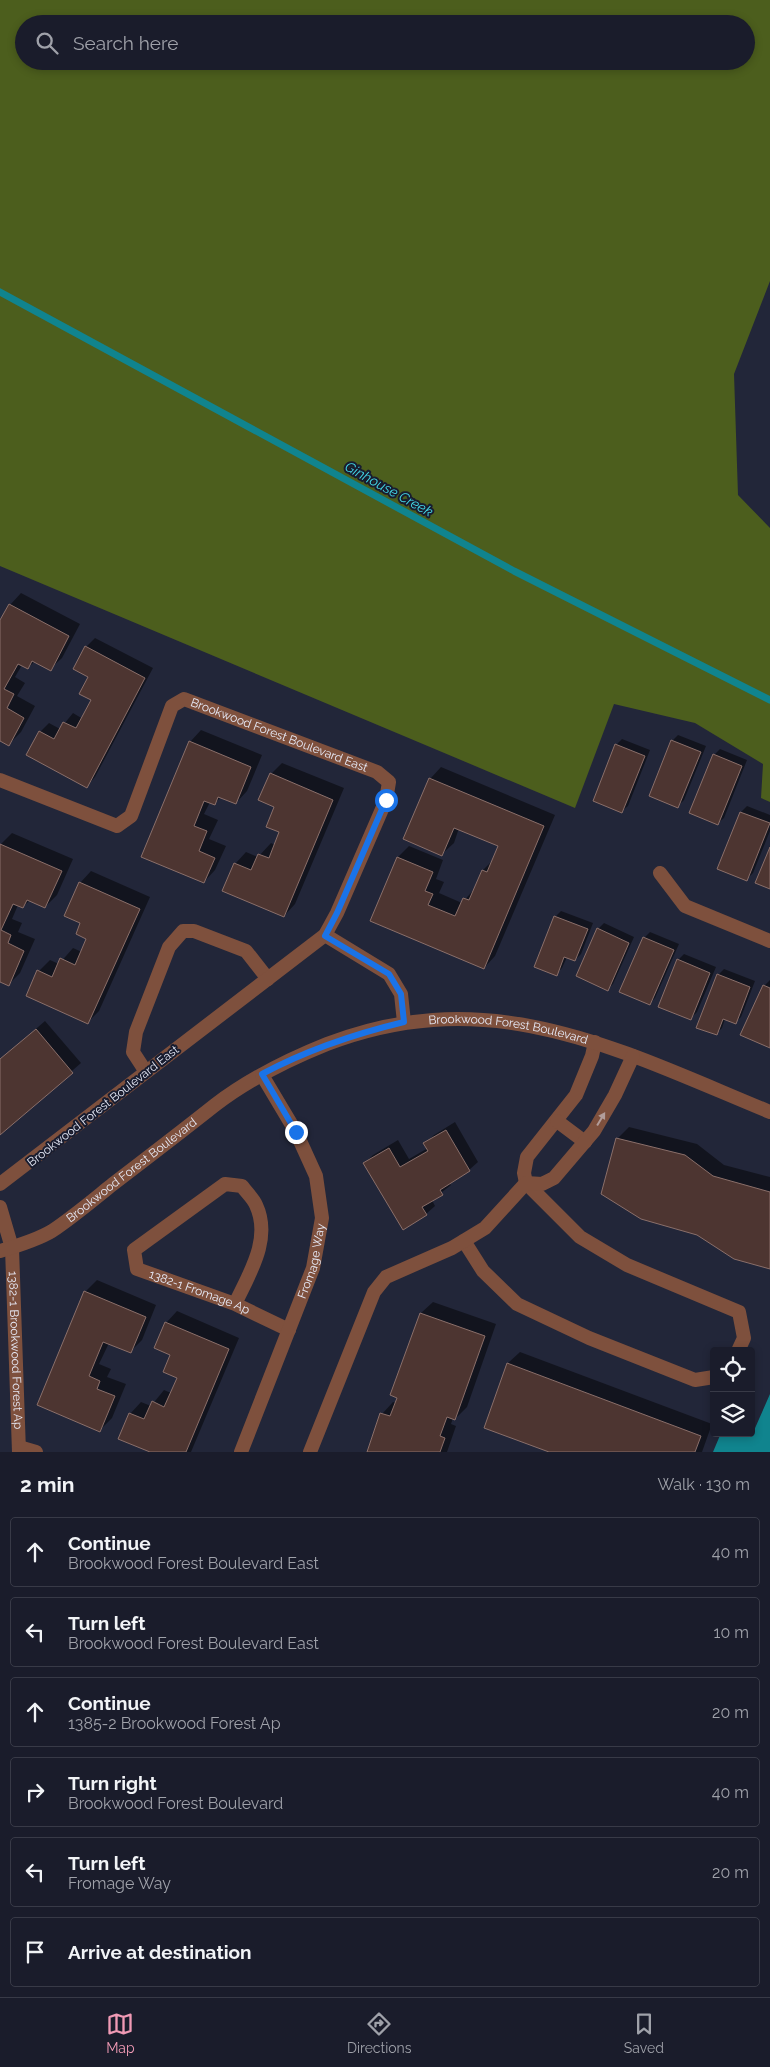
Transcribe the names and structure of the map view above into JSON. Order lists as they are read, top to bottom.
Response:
{
  "streets": {
    "street": [
      "Brookwood Forest Boulevard East",
      "Brookwood Forest Boulevard",
      "Fromage Way",
      "1382-1 Fromage Ap",
      "1382-1 Brookwood Forest Ap"
    ]
  },
  "crossings": [
    ["Brookwood Forest Boulevard", "Fromage Way"],
    ["Brookwood Forest Boulevard", "1382-1 Brookwood Forest Ap"],
    ["Fromage Way", "1382-1 Fromage Ap"]
  ],
  "water": ["Ginhouse Creek"],
  "page": {
    "search": "Search here",
    "heading": ["2 min", "Walk · 130 m"],
    "list": [
      ["Continue", "Brookwood Forest Boulevard East", "40 m"],
      ["Turn left", "Brookwood Forest Boulevard East", "10 m"],
      ["Continue", "1385-2 Brookwood Forest Ap", "20 m"],
      ["Turn right", "Brookwood Forest Boulevard", "40 m"],
      ["Turn left", "Fromage Way", "20 m"],
      "Arrive at destination"
    ],
    "nav": ["Map", "Directions", "Saved"]
  }
}
